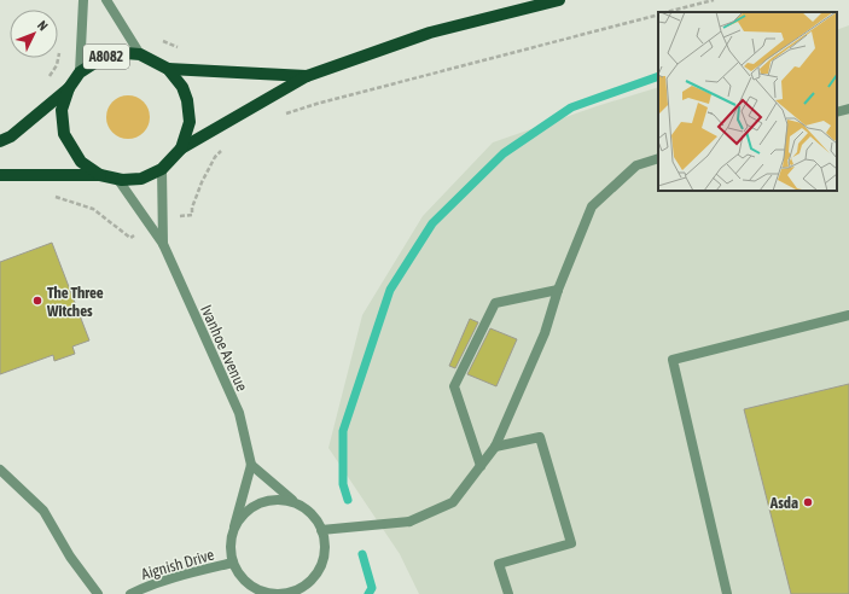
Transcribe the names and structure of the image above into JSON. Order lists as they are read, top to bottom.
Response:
{
  "streets": {
    "main road": ["A8082"],
    "street": ["Ivanhoe Avenue", "Aignish Drive"]
  },
  "crossings": [
    ["A8082", "Ivanhoe Avenue"],
    ["Ivanhoe Avenue", "Aignish Drive"]
  ],
  "places": ["The Three Witches", "Asda"],
  "north": "top right"
}
